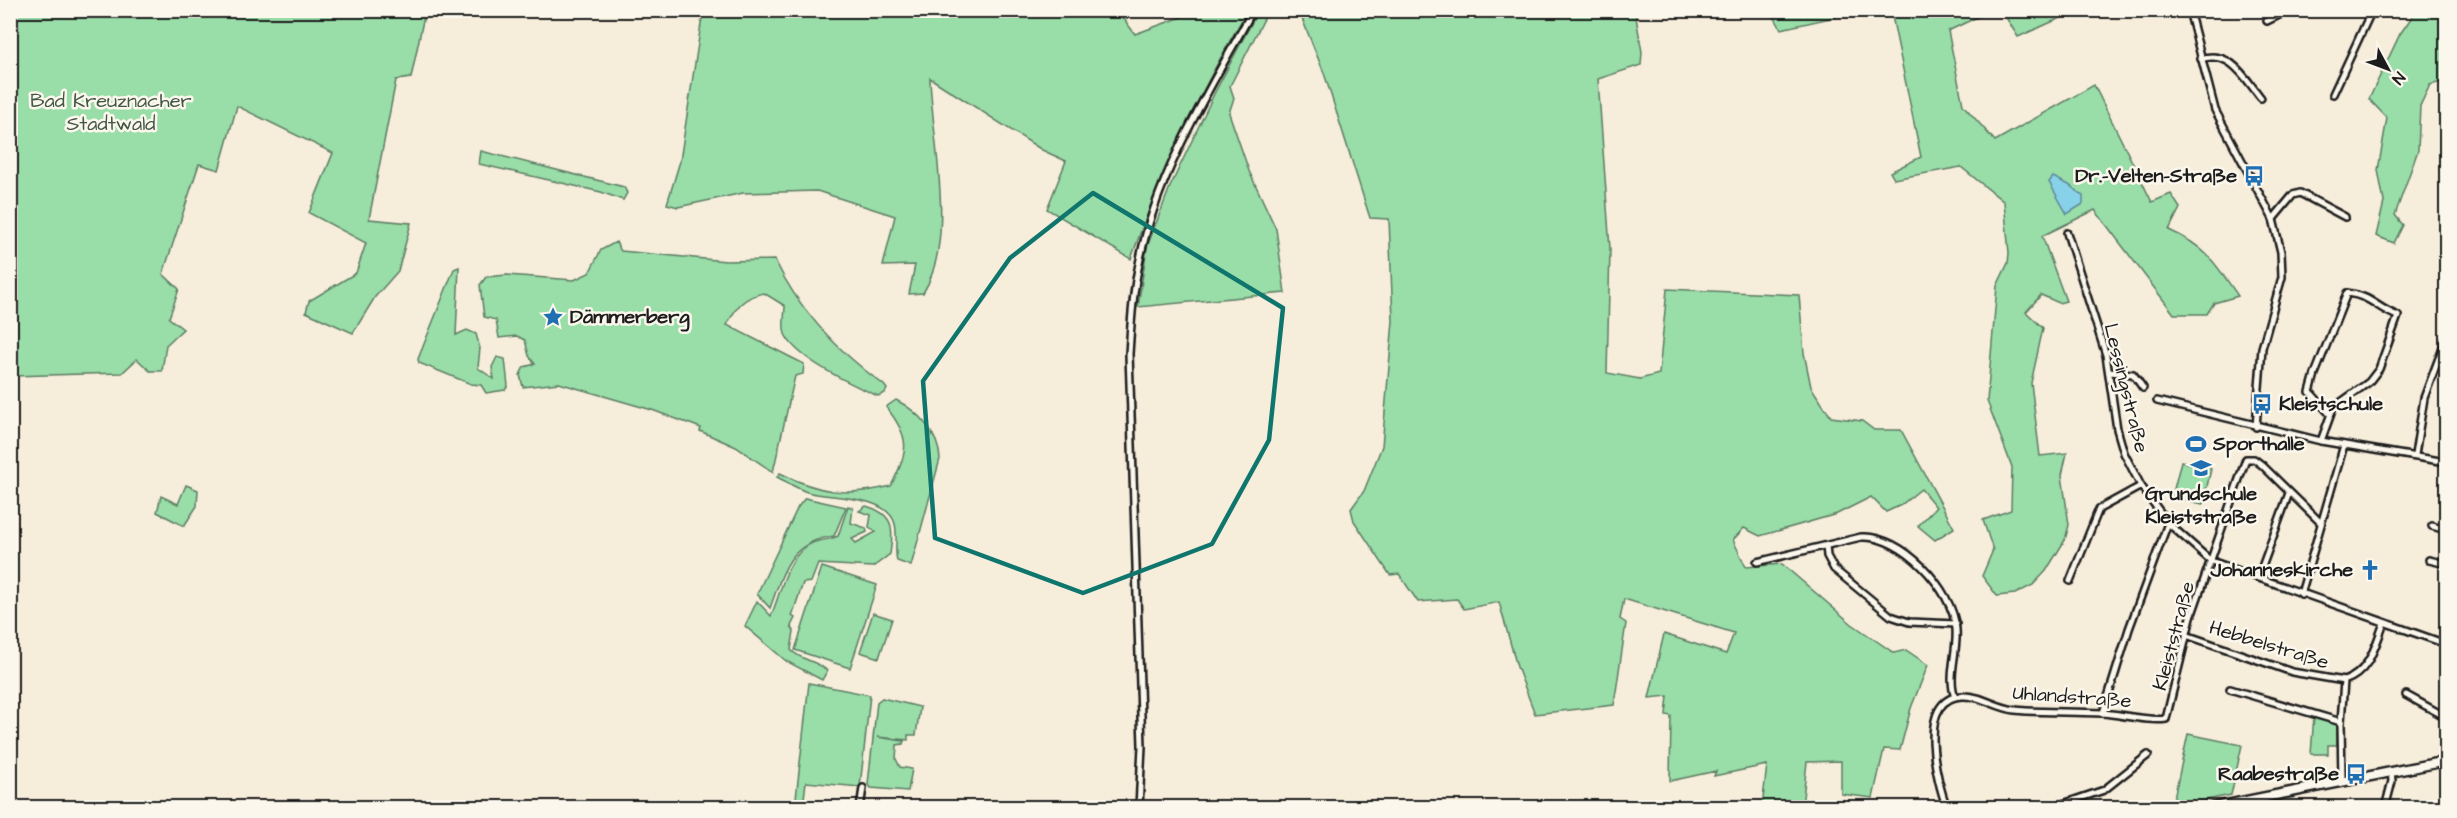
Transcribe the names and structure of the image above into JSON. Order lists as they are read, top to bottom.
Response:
{
  "streets": {
    "street": [
      "Lessingstraße",
      "Kleiststraße",
      "Hebbelstraße",
      "Uhlandstraße"
    ]
  },
  "crossings": [
    ["Lessingstraße", "Kleiststraße"],
    ["Kleiststraße", "Hebbelstraße"],
    ["Kleiststraße", "Uhlandstraße"]
  ],
  "parks": ["Bad Kreuznacher Stadtwald"],
  "places": {
    "bus stop": ["Dr.-Velten-Straße", "Kleistschule", "Raabestraße"],
    "place": ["Dämmerberg"],
    "sports": ["Sporthalle"],
    "school or university": ["Grundschule Kleiststraße"],
    "church": ["Johanneskirche"]
  },
  "north": "bottom right"
}
